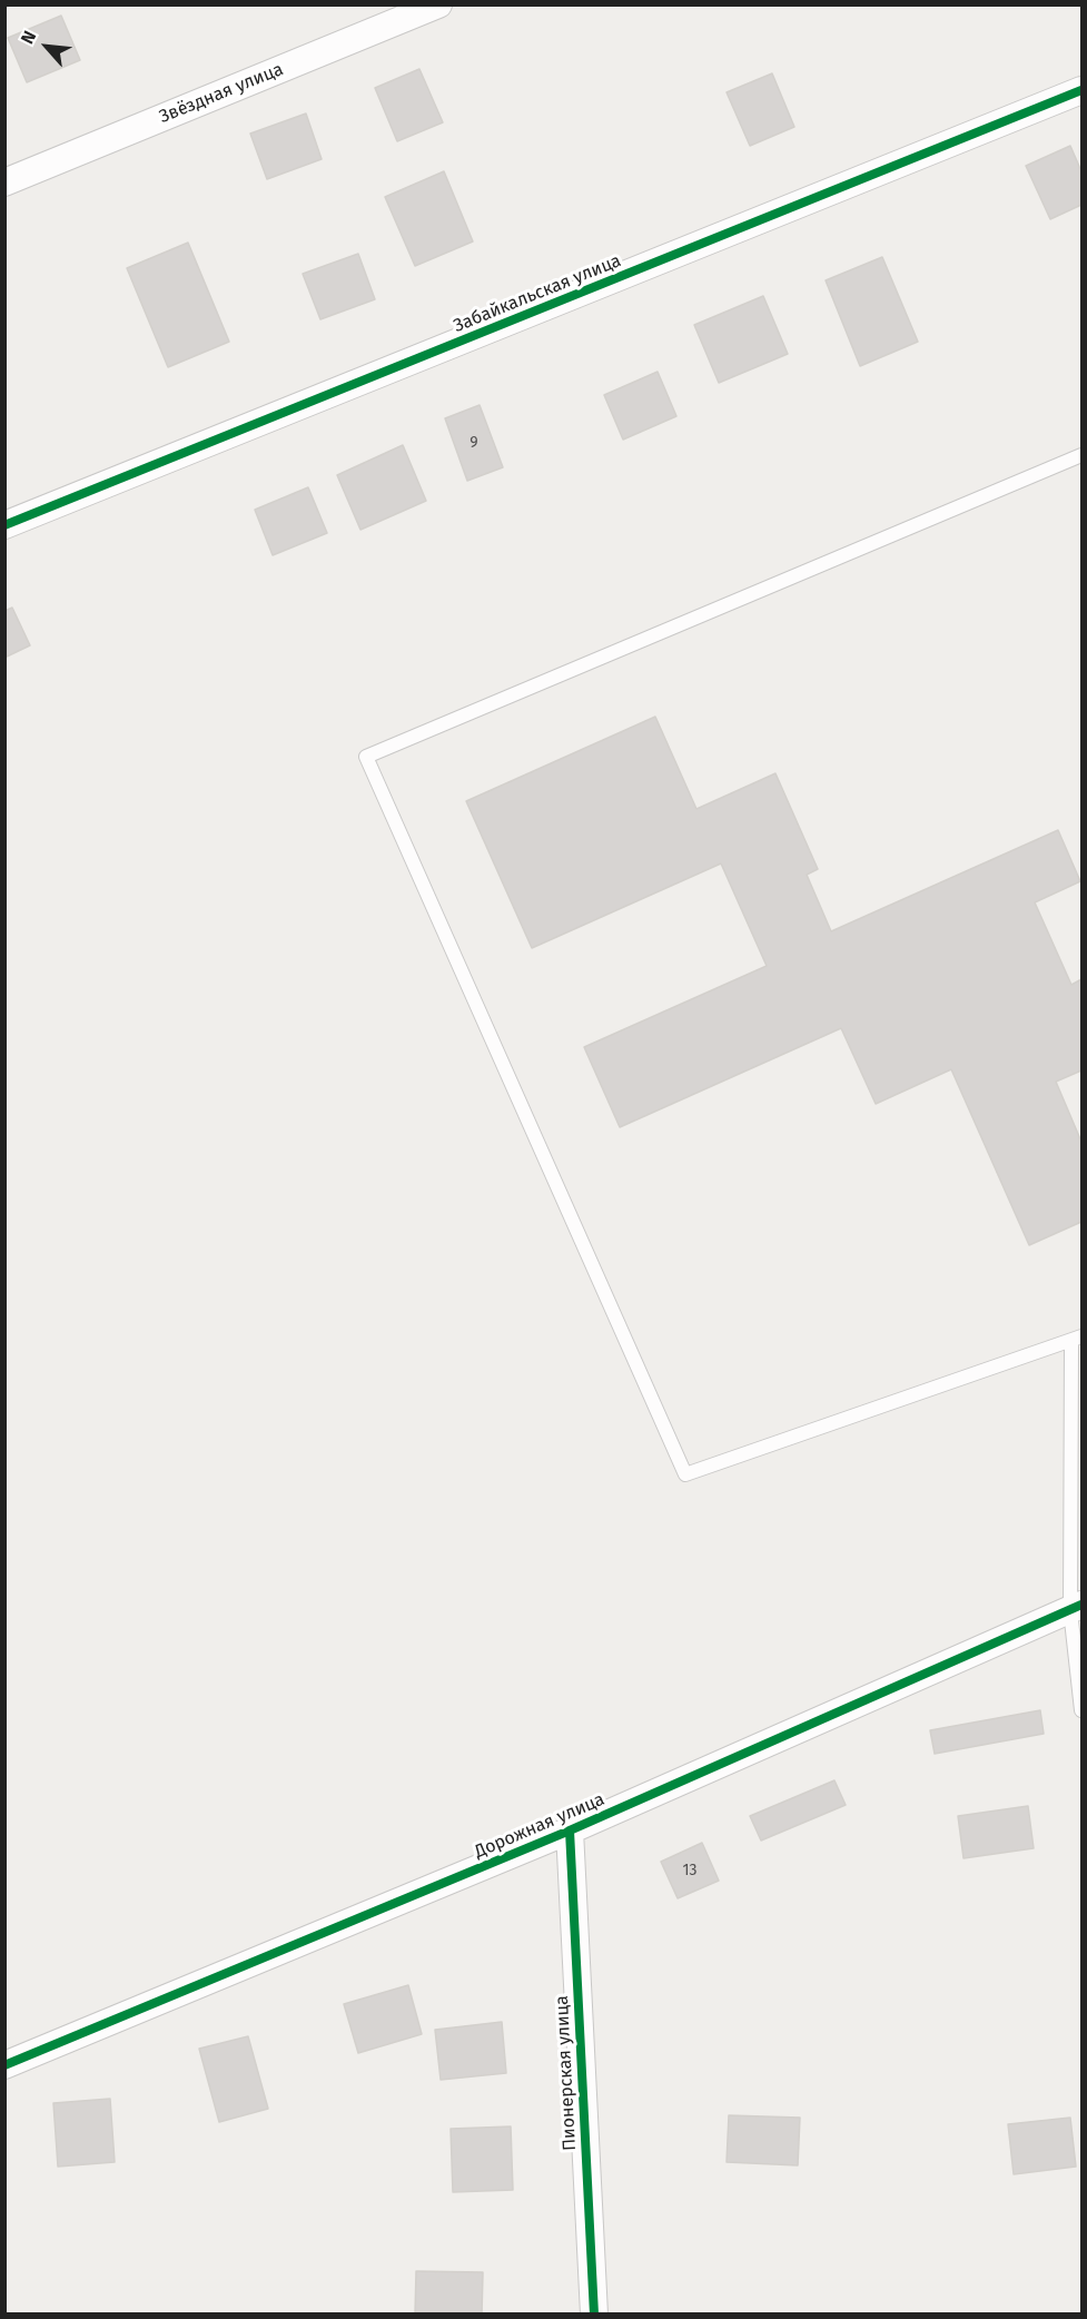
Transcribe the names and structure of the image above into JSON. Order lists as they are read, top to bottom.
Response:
{
  "streets": {
    "street": [
      "Звёздная улица",
      "Забайкальская улица",
      "Дорожная улица",
      "Пионерская улица"
    ]
  },
  "crossings": [
    ["Дорожная улица", "Пионерская улица"]
  ],
  "house_numbers": ["9", "13"],
  "north": "top left"
}
